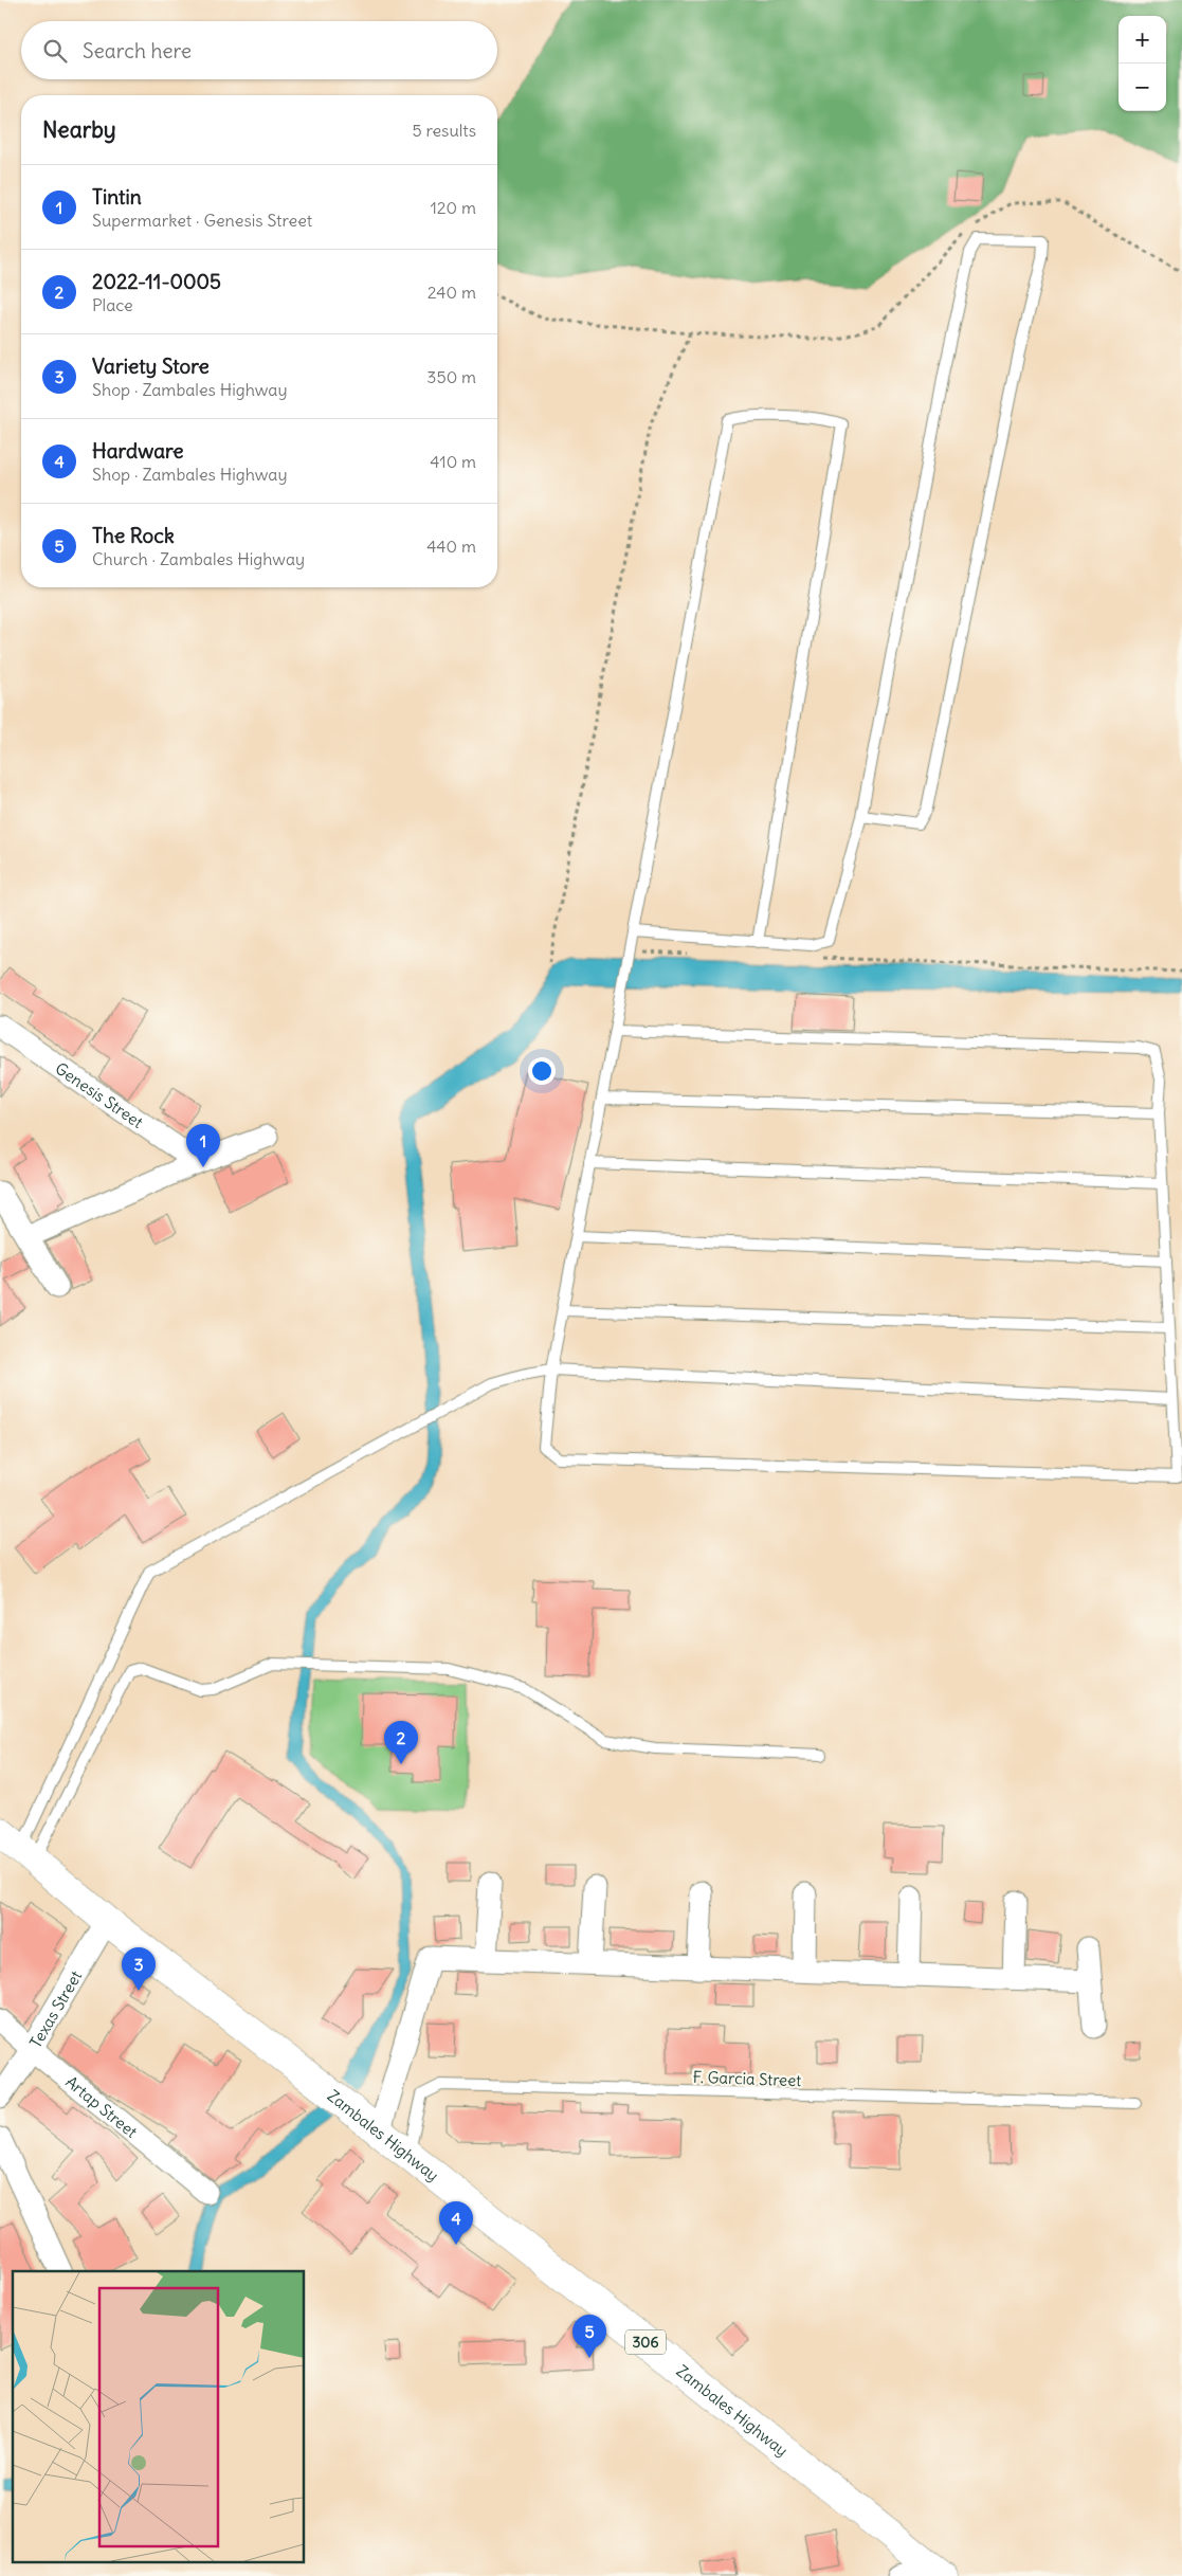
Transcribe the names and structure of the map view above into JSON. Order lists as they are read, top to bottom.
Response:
{
  "streets": {
    "main road": ["Zambales Highway", "306"],
    "street": ["Genesis Street", "Texas Street", "Artap Street"],
    "lane": ["F. Garcia Street"]
  },
  "crossings": [
    ["Texas Street", "Artap Street"],
    ["Texas Street", "Zambales Highway"],
    ["F. Garcia Street", "Zambales Highway"]
  ],
  "page": {
    "map_buttons": ["+", "−"],
    "search": "Search here",
    "heading": ["Nearby", "5 results"],
    "list": [
      {
        "mark": "1",
        "name": "Tintin",
        "note": "Supermarket · Genesis Street",
        "value": "120 m"
      },
      {
        "mark": "2",
        "name": "2022-11-0005",
        "note": "Place",
        "value": "240 m"
      },
      {
        "mark": "3",
        "name": "Variety Store",
        "note": "Shop · Zambales Highway",
        "value": "350 m"
      },
      {
        "mark": "4",
        "name": "Hardware",
        "note": "Shop · Zambales Highway",
        "value": "410 m"
      },
      {
        "mark": "5",
        "name": "The Rock",
        "note": "Church · Zambales Highway",
        "value": "440 m"
      }
    ],
    "pins": [
      "1",
      "2",
      "3",
      "4",
      "5"
    ]
  }
}
